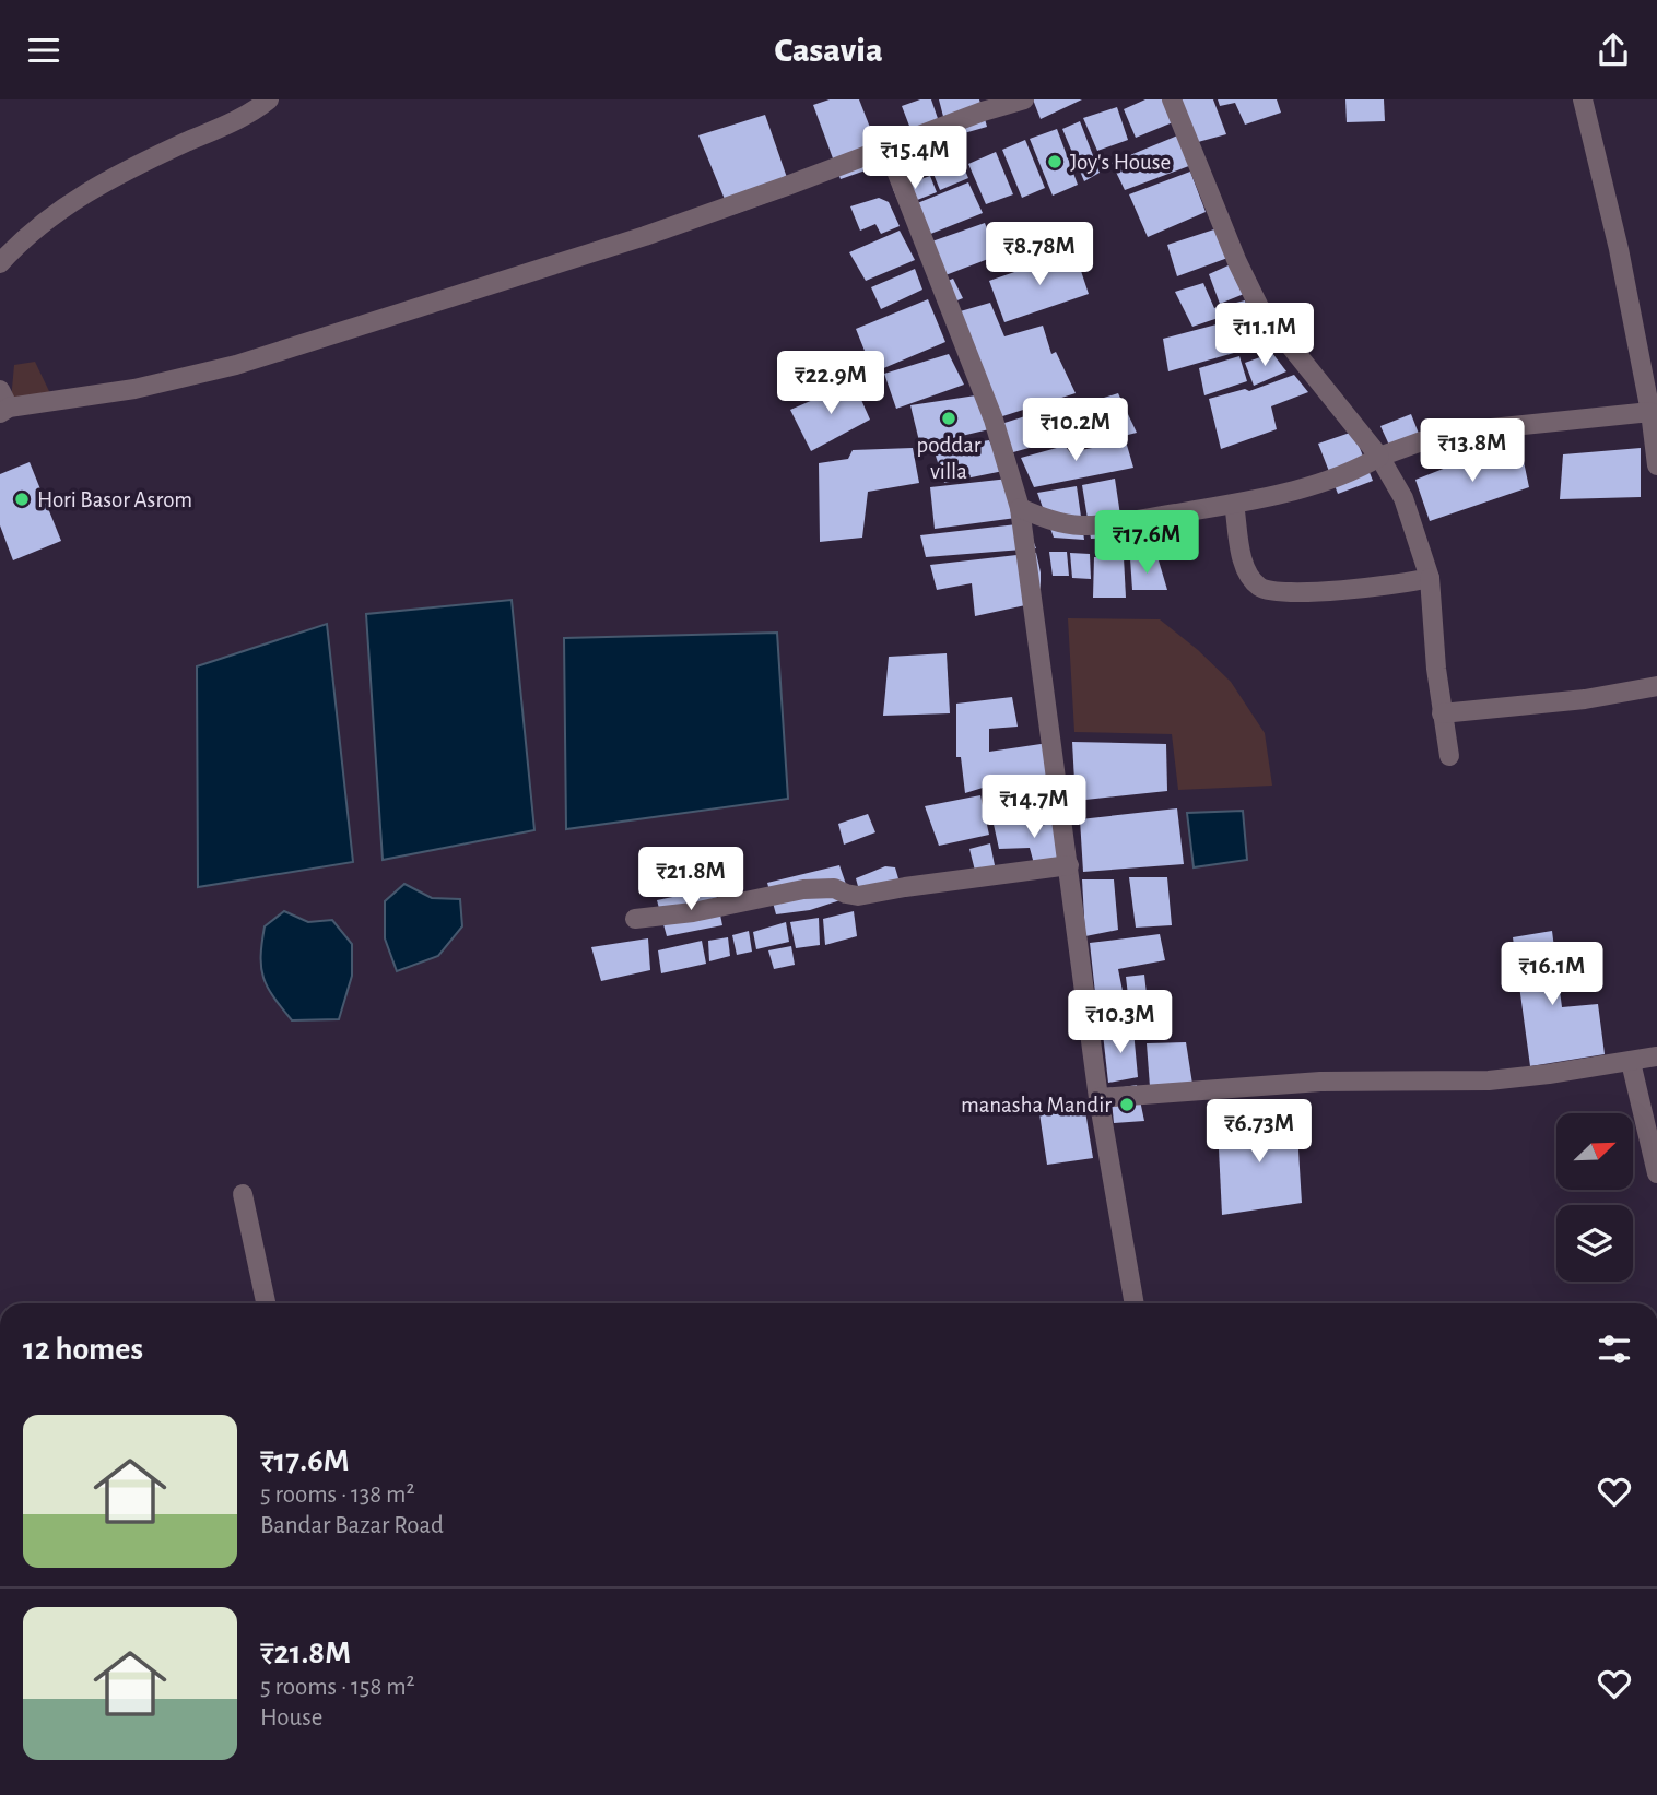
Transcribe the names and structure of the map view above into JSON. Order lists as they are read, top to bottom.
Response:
{
  "places": [
    "Joy's House",
    "poddar villa",
    "Hori Basor Asrom",
    "manasha Mandir"
  ],
  "north": "top right",
  "page": {
    "header": "Casavia",
    "price": [
      "₹15.4M",
      "₹8.78M",
      "₹11.1M",
      "₹22.9M",
      "₹10.2M",
      "₹13.8M",
      "₹17.6M",
      "₹14.7M",
      "₹21.8M",
      "₹16.1M",
      "₹10.3M",
      "₹6.73M"
    ],
    "heading": "12 homes",
    "list": [
      {
        "name": "₹17.6M",
        "note": "5 rooms · 138 m² · Bandar Bazar Road"
      },
      {
        "name": "₹21.8M",
        "note": "5 rooms · 158 m² · House"
      }
    ]
  }
}
